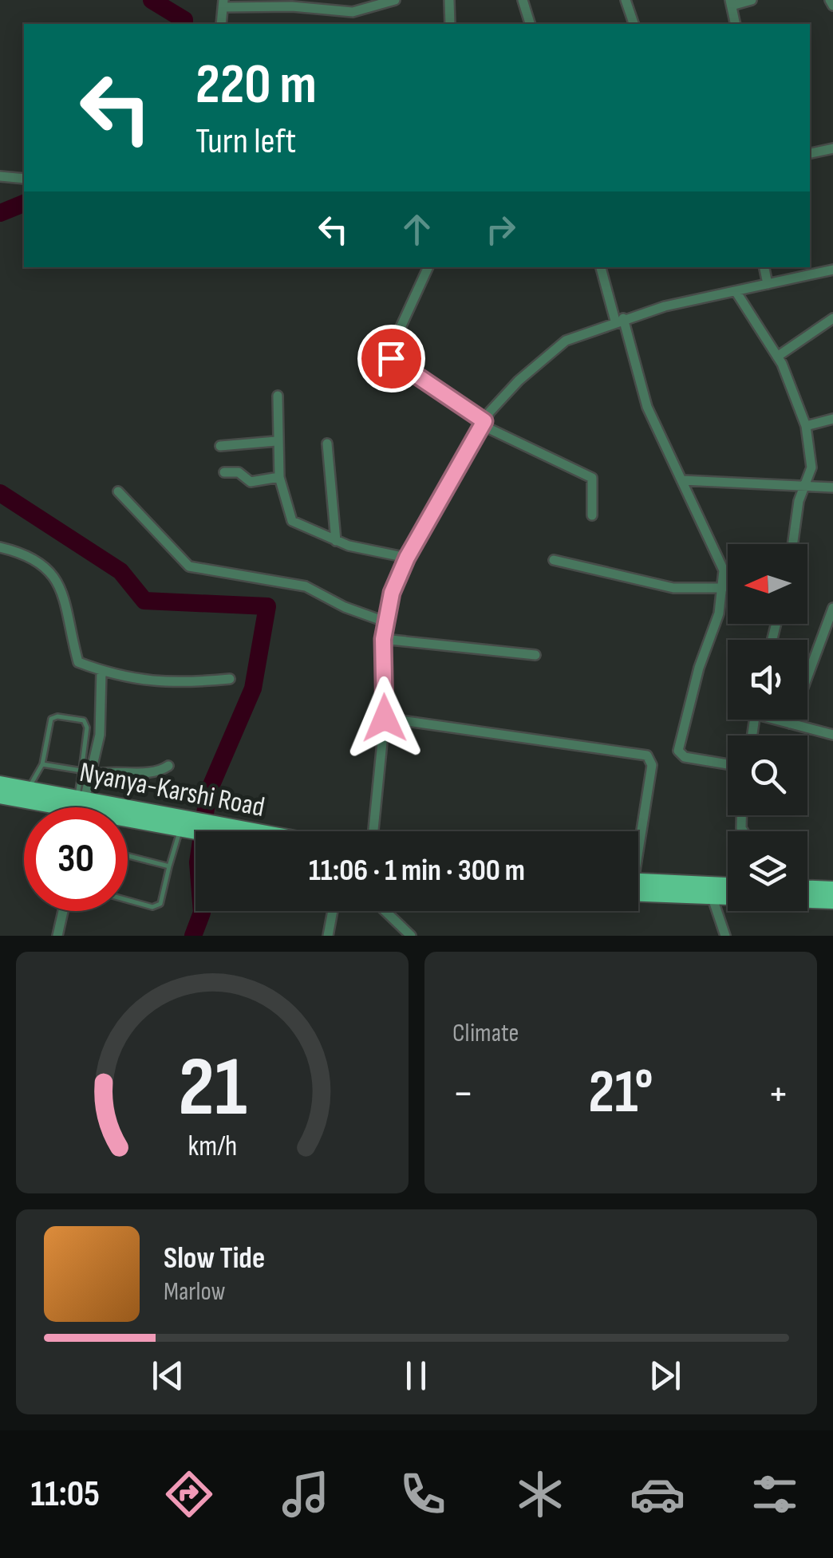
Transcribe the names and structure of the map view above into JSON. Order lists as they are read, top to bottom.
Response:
{
  "streets": {
    "main road": ["Nyanya-Karshi Road"]
  },
  "north": "left",
  "page": {
    "turn": ["220 m", "Turn left"],
    "limit": "30",
    "trip": "11:06 · 1 min · 300 m",
    "tile": "Climate",
    "heat": ["−", "21°", "+"],
    "song": ["Slow Tide", "Marlow"],
    "tabs": "11:05",
    "gauge": ["21", "km/h"]
  }
}
